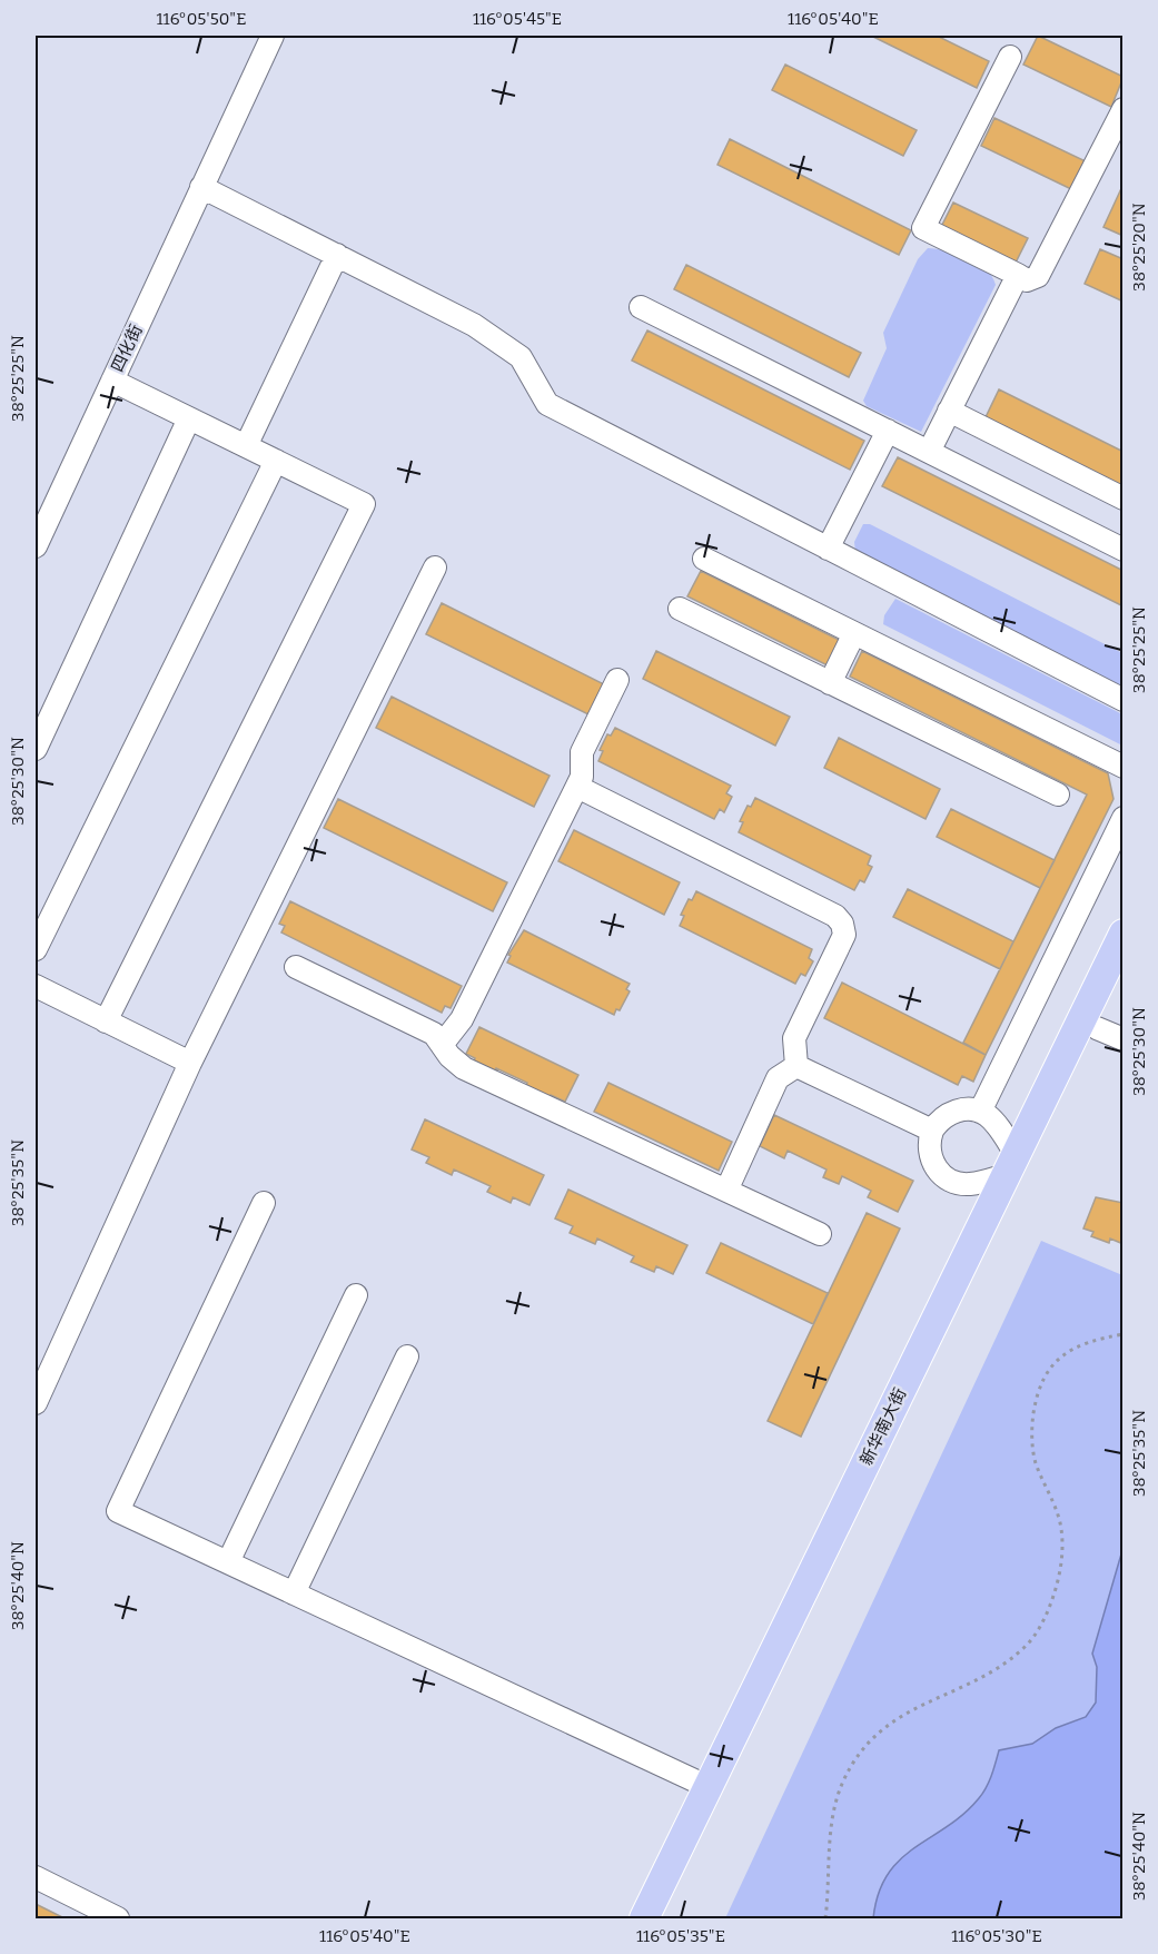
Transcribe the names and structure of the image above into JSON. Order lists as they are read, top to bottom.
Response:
{
  "streets": {
    "main road": ["新华南大街"],
    "street": ["四化街"]
  },
  "coordinates": [
    "116°05'50\"E",
    "116°05'45\"E",
    "116°05'40\"E",
    "38°25'20\"N",
    "38°25'25\"N",
    "38°25'30\"N",
    "38°25'35\"N",
    "38°25'40\"N",
    "116°05'35\"E",
    "116°05'30\"E"
  ]
}
